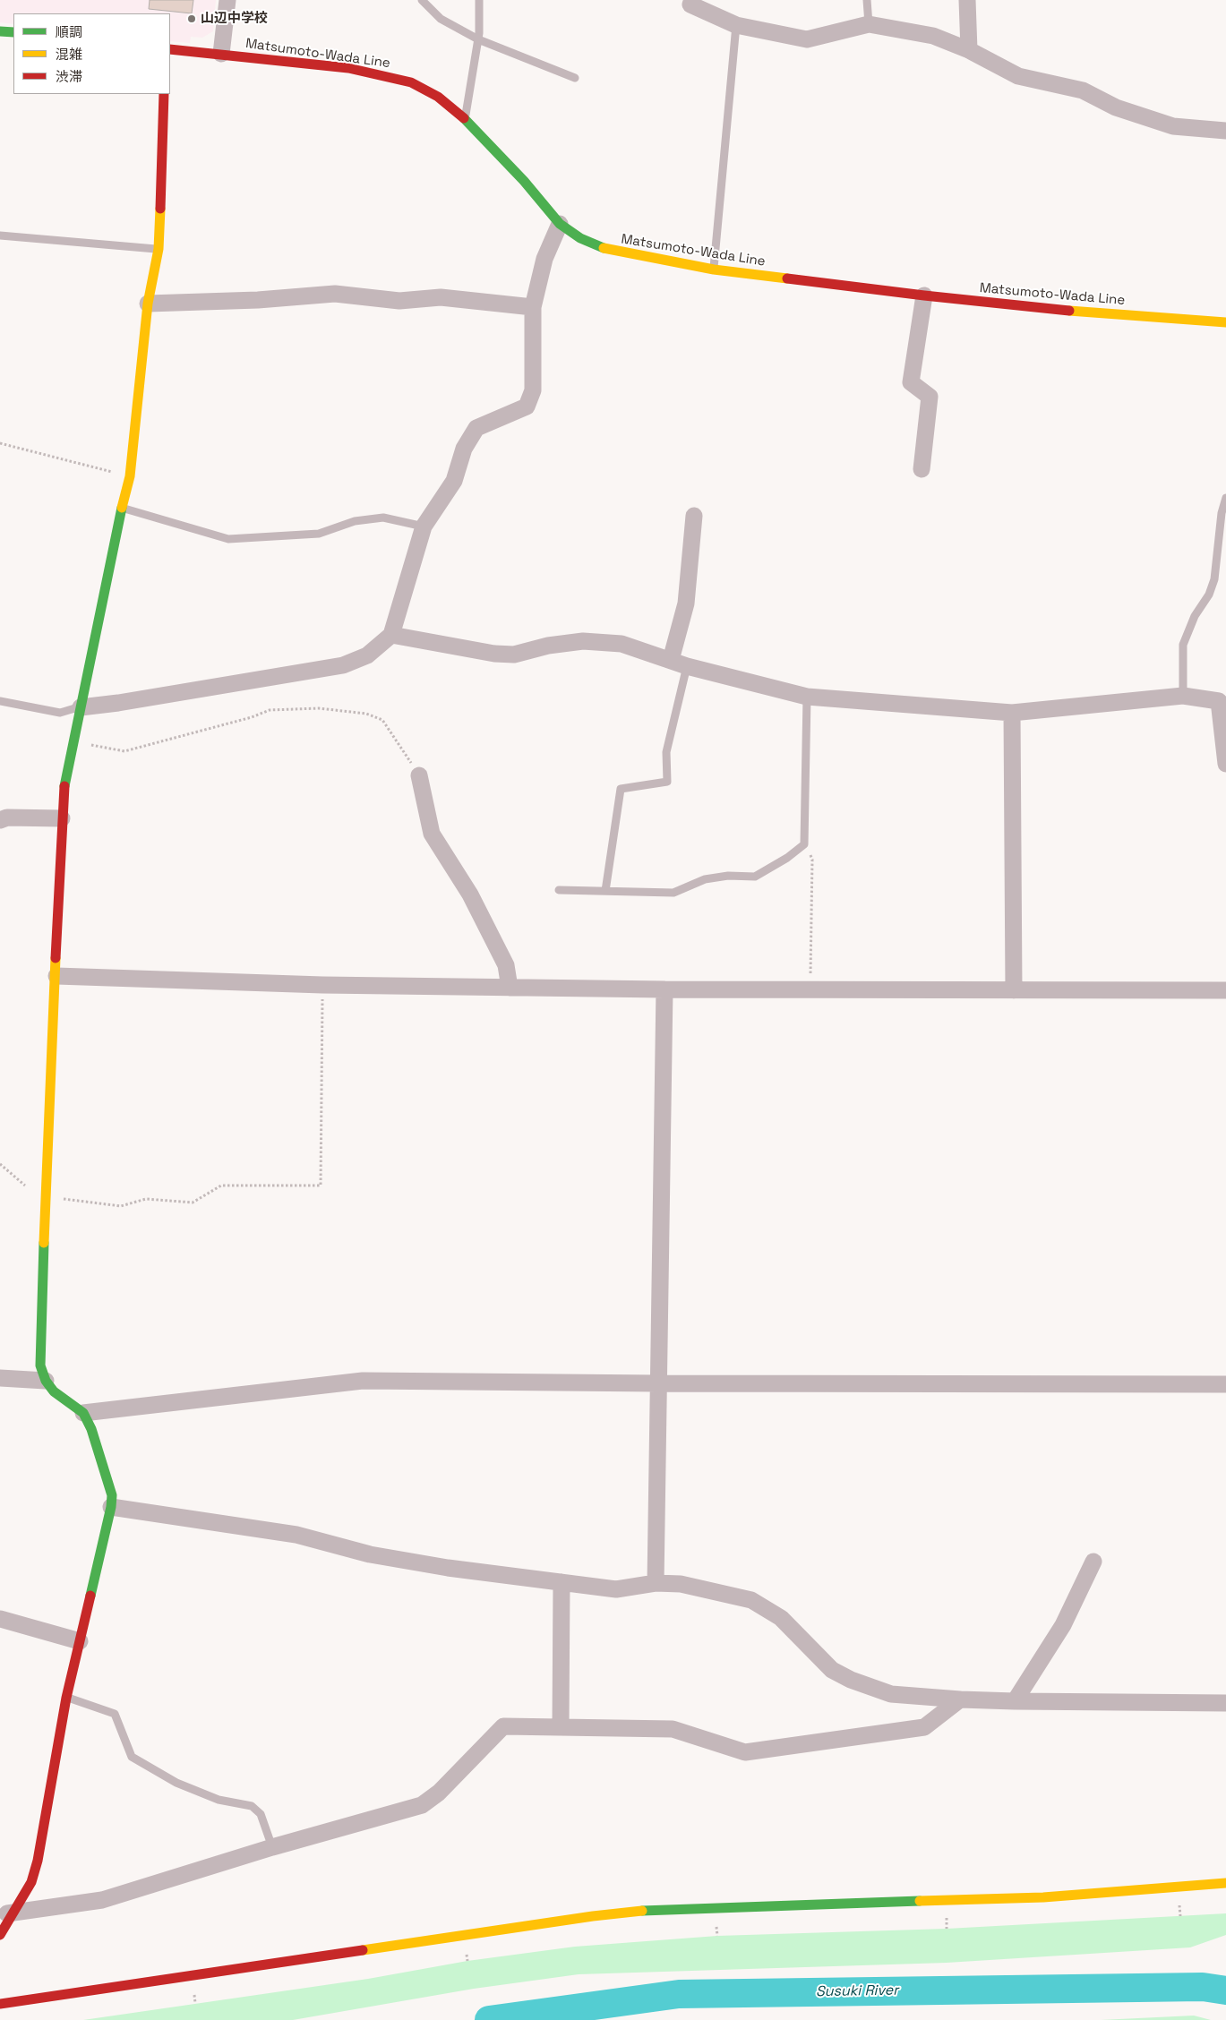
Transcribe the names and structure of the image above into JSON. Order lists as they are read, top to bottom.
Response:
{
  "streets": {
    "street": ["Matsumoto-Wada Line"]
  },
  "water": ["Susuki River"],
  "places": ["山辺中学校"],
  "legend": ["順調", "混雑", "渋滞"]
}
